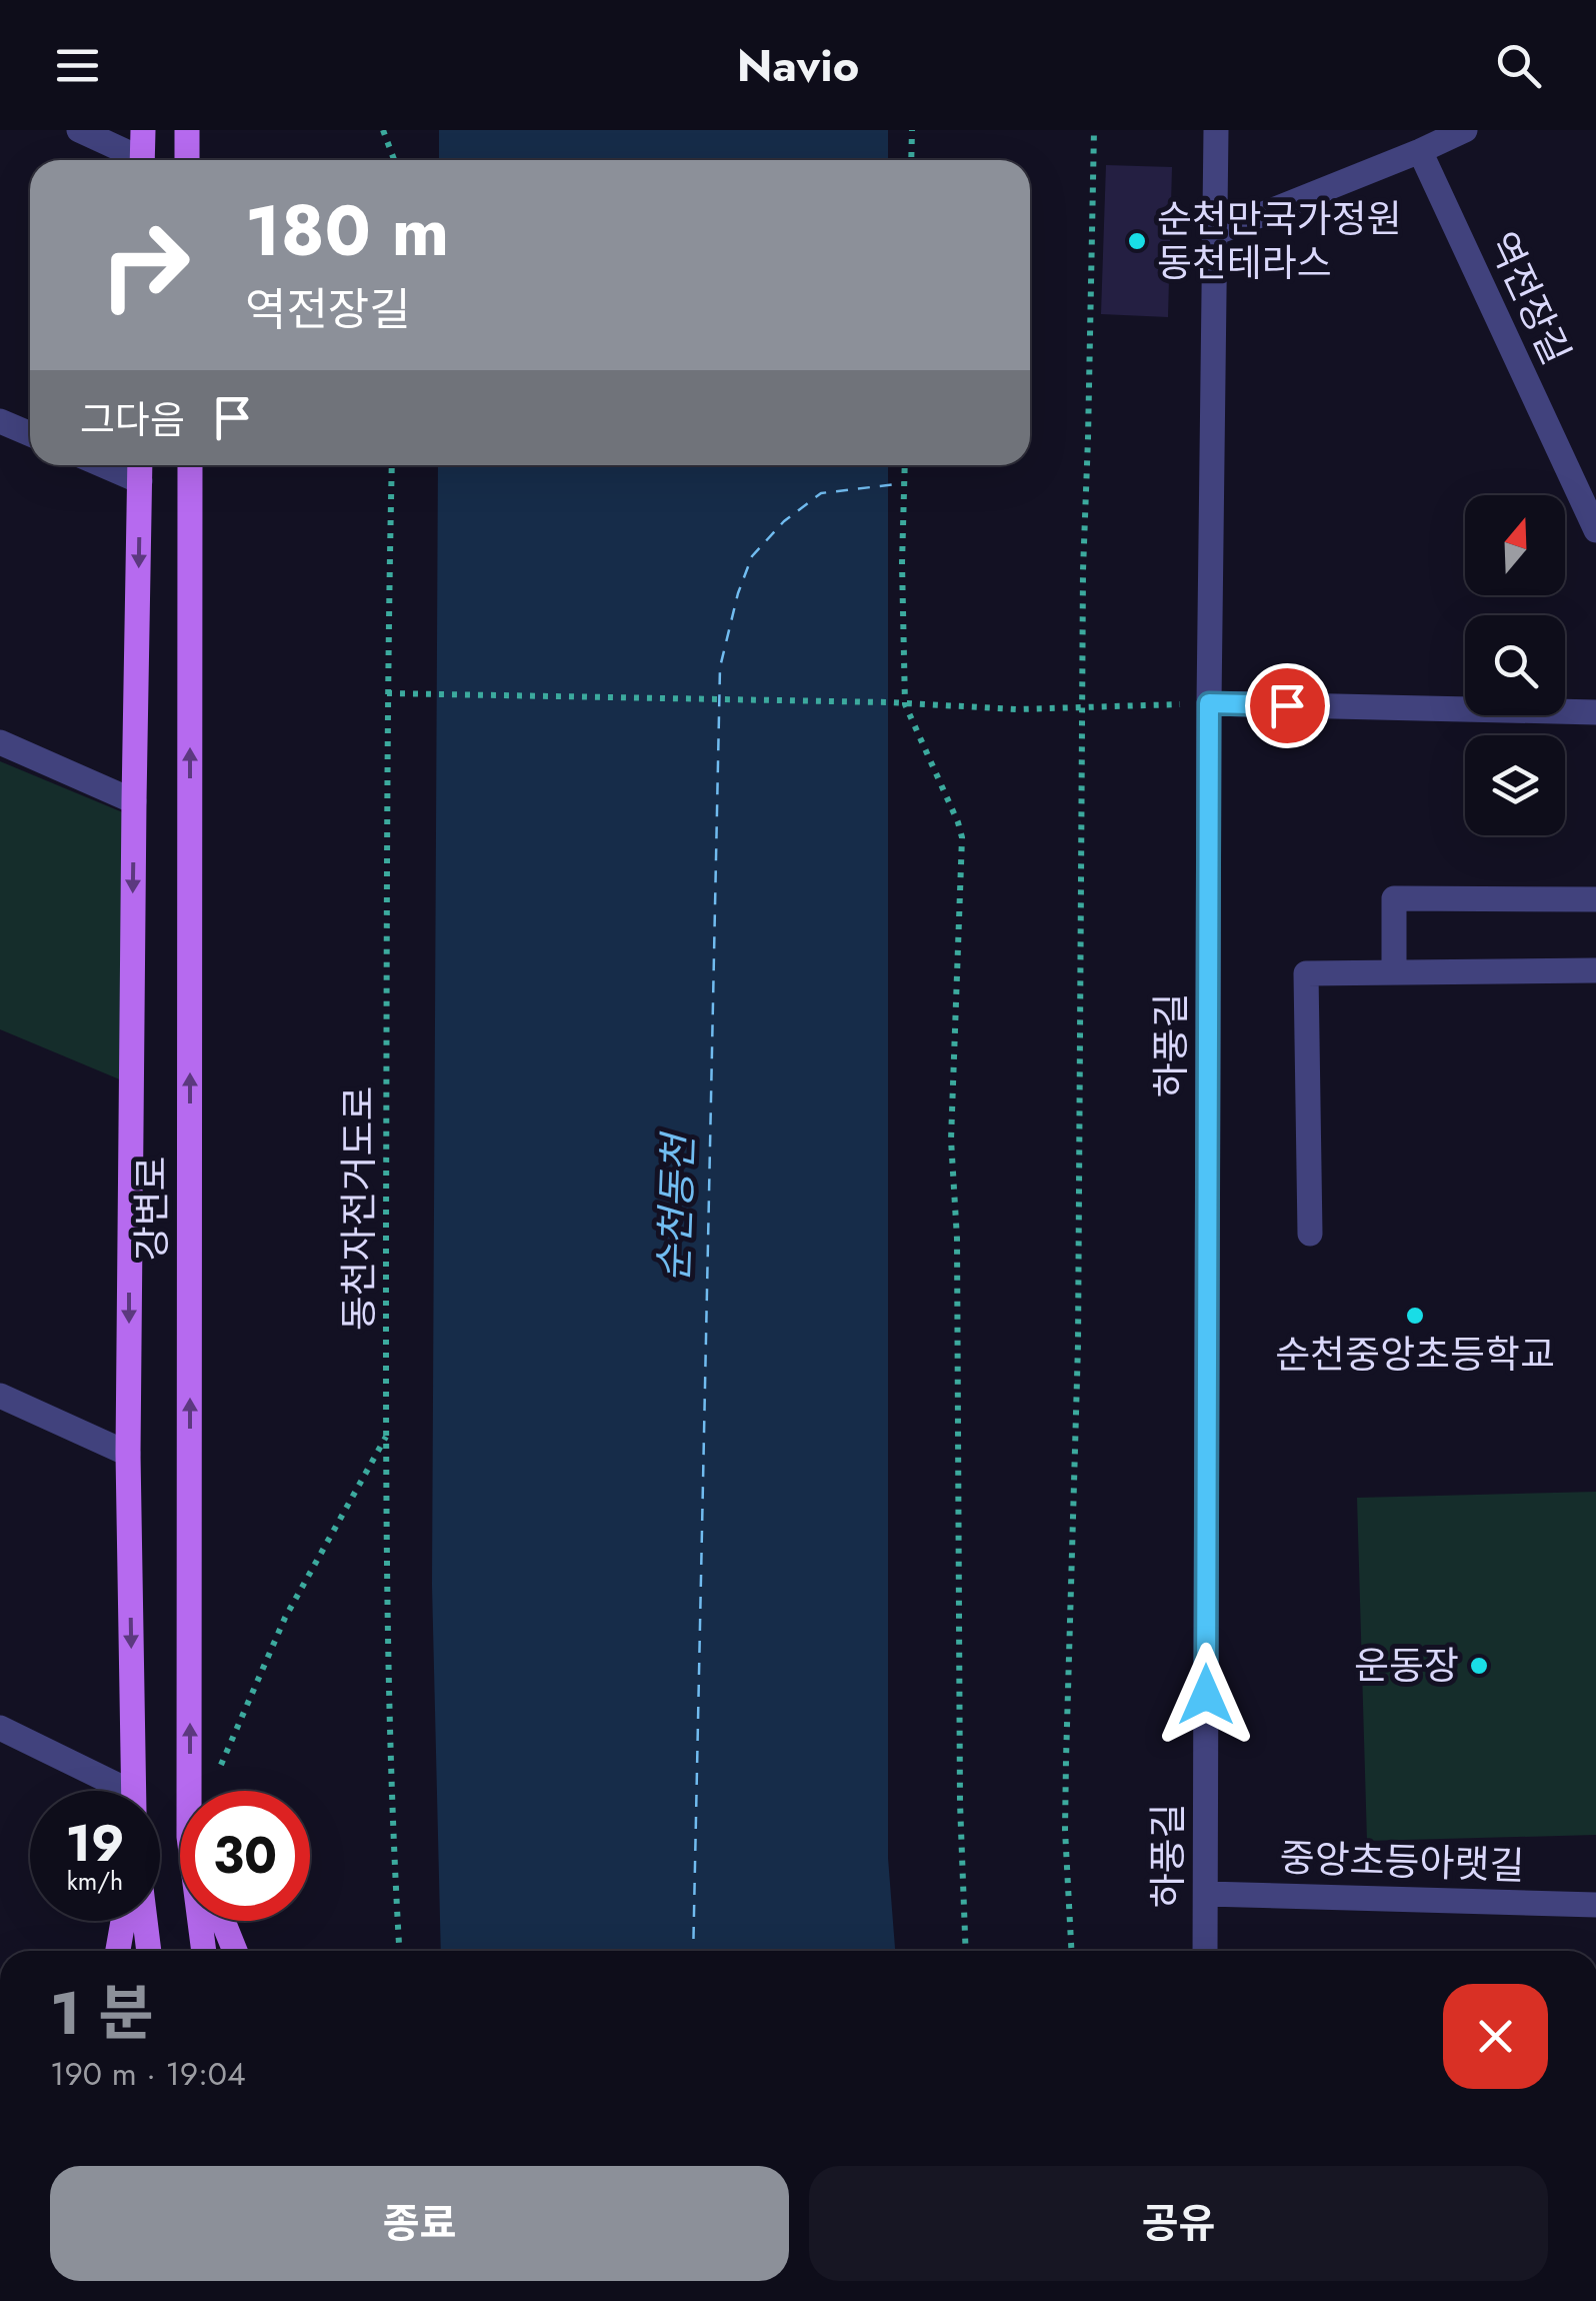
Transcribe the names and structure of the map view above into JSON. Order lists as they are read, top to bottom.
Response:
{
  "streets": {
    "main road": ["강변로"],
    "street": ["역전장길", "하풍길", "중앙초등아랫길"],
    "path": ["동천자전거도로"]
  },
  "crossings": [
    ["하풍길", "중앙초등아랫길"]
  ],
  "water": ["순천동천"],
  "places": ["순천만국가정원 동천테라스", "순천중앙초등학교", "운동장"],
  "north": "top",
  "page": {
    "header": "Navio",
    "turn": ["180 m", "역전장길"],
    "then": "그다음",
    "speed": "19 km/h",
    "limit": "30",
    "heading": ["1 분", "190 m · 19:04"],
    "buttons": ["종료", "공유"]
  }
}
